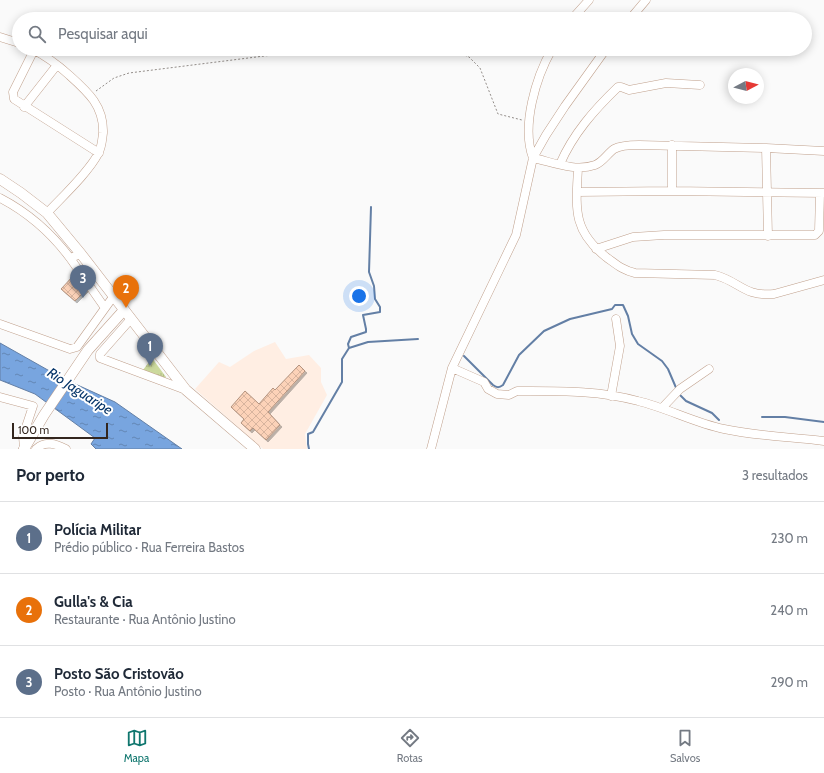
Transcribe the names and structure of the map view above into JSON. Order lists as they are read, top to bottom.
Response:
{
  "water": ["Rio Jaguaripe"],
  "scale_bar": "100 m",
  "north": "right",
  "page": {
    "search": "Pesquisar aqui",
    "pins": ["3", "2", "1"],
    "scale": "100 m",
    "heading": ["Por perto", "3 resultados"],
    "list": [
      {
        "mark": "1",
        "name": "Polícia Militar",
        "note": "Prédio público · Rua Ferreira Bastos",
        "value": "230 m"
      },
      {
        "mark": "2",
        "name": "Gulla's & Cia",
        "note": "Restaurante · Rua Antônio Justino",
        "value": "240 m"
      },
      {
        "mark": "3",
        "name": "Posto São Cristovão",
        "note": "Posto · Rua Antônio Justino",
        "value": "290 m"
      }
    ],
    "nav": ["Mapa", "Rotas", "Salvos"]
  }
}
